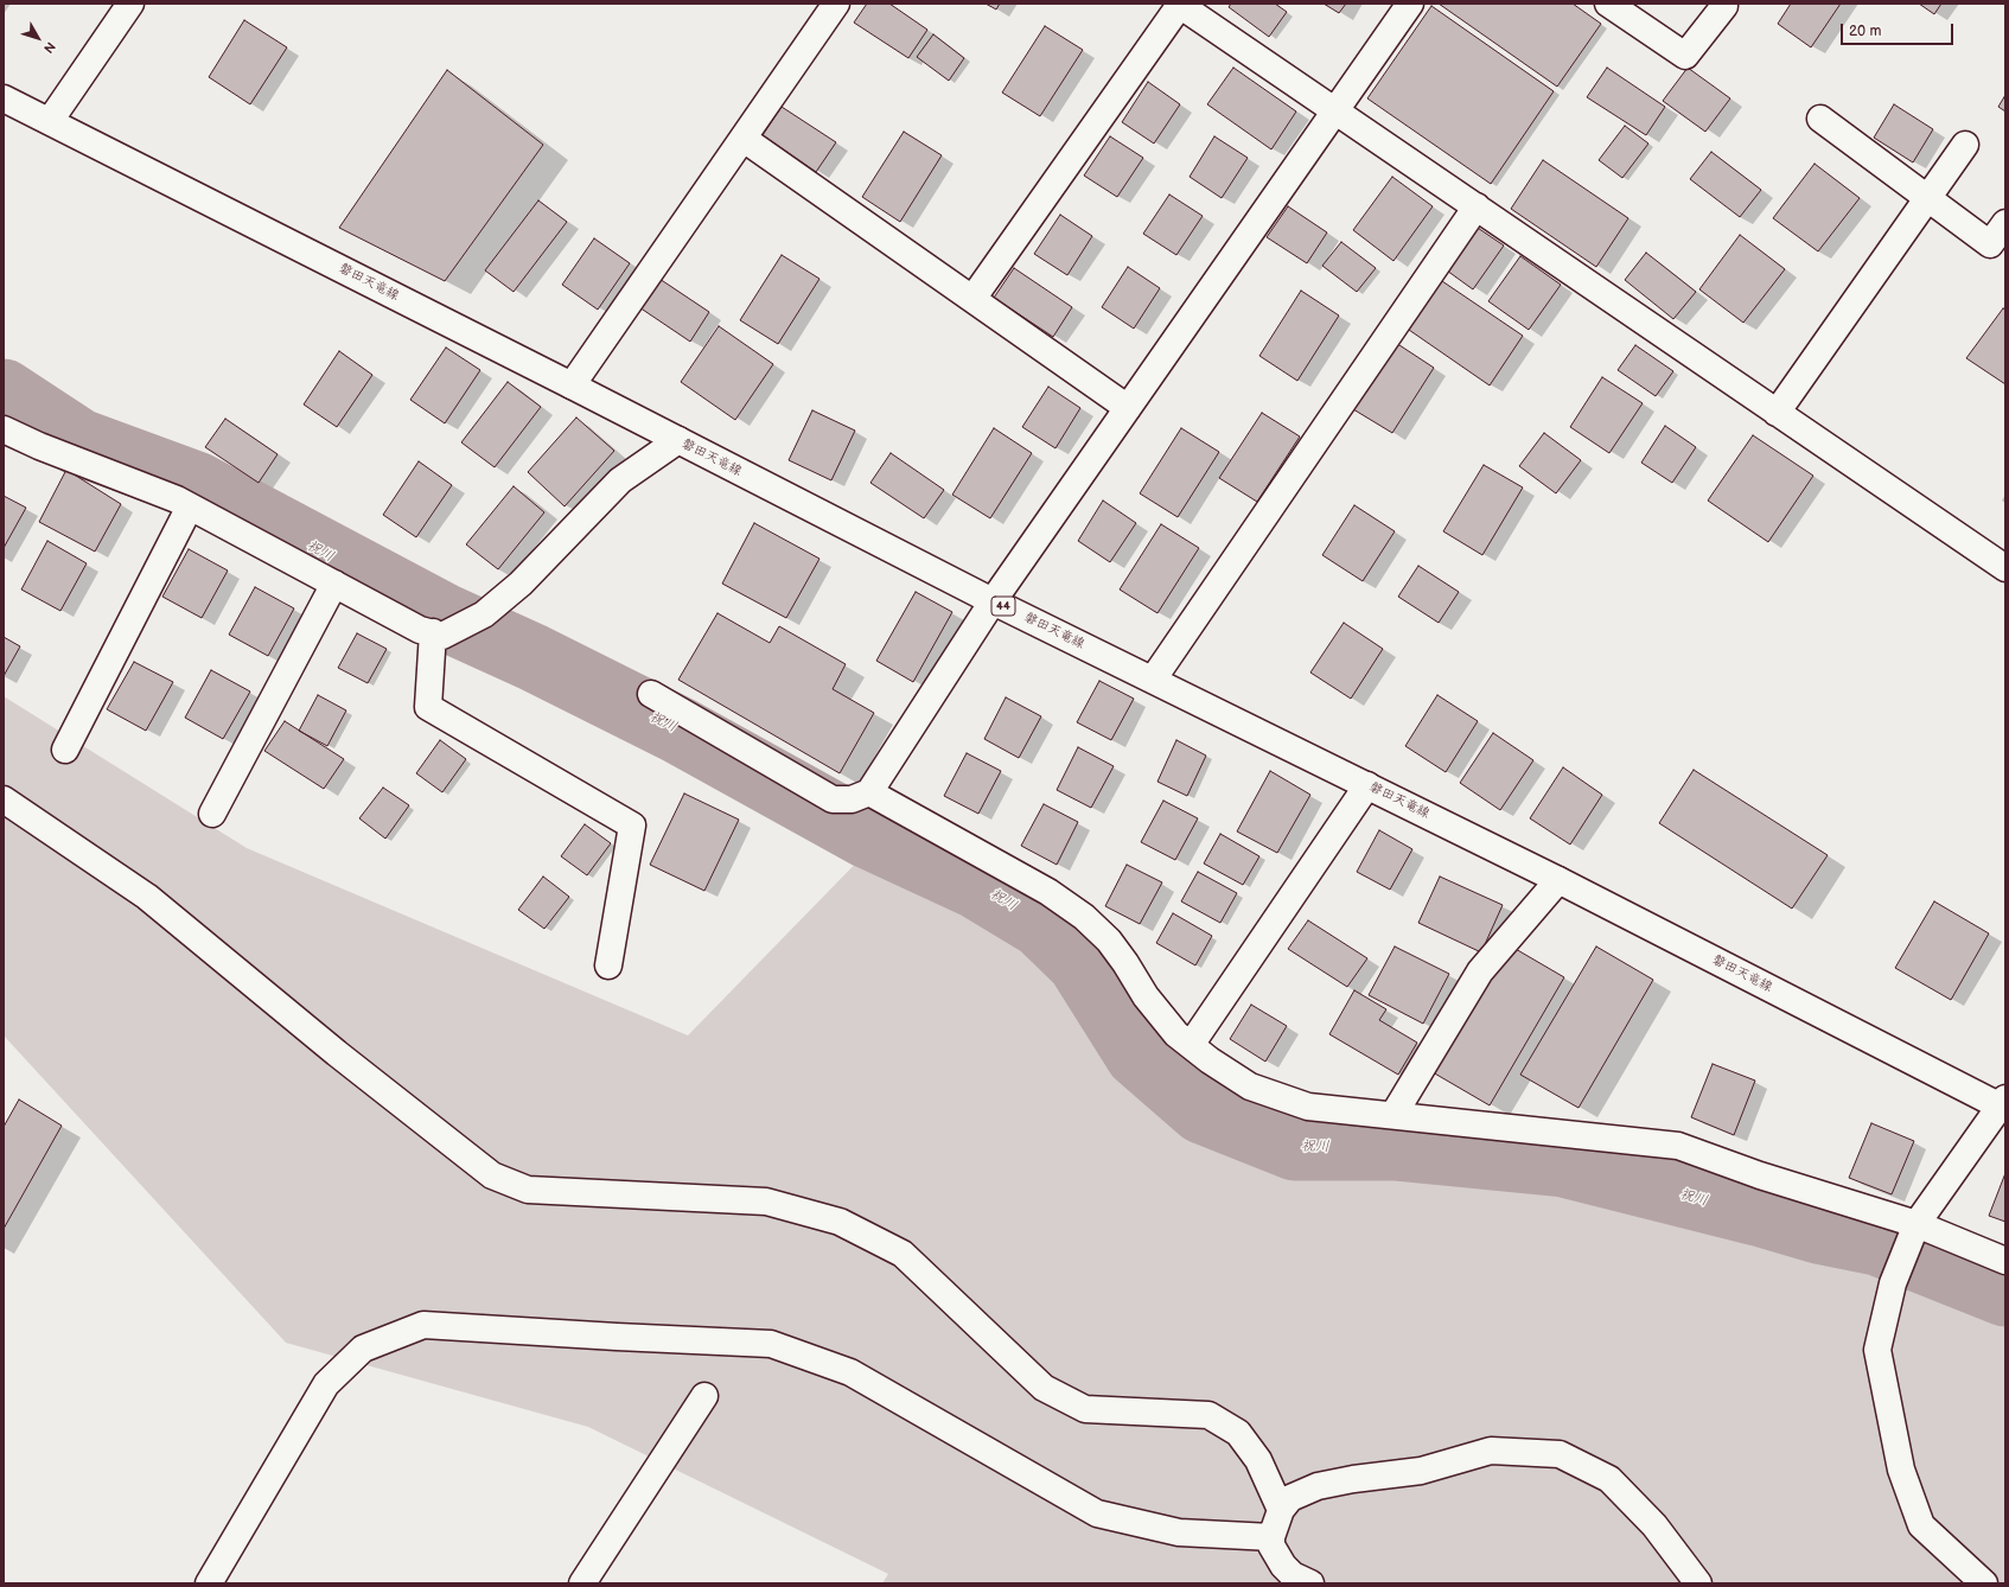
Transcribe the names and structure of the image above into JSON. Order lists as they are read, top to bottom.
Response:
{
  "streets": {
    "street": ["磐田天竜線", "44"]
  },
  "water": ["祝川"],
  "scale_bar": "20 m",
  "north": "bottom right"
}
